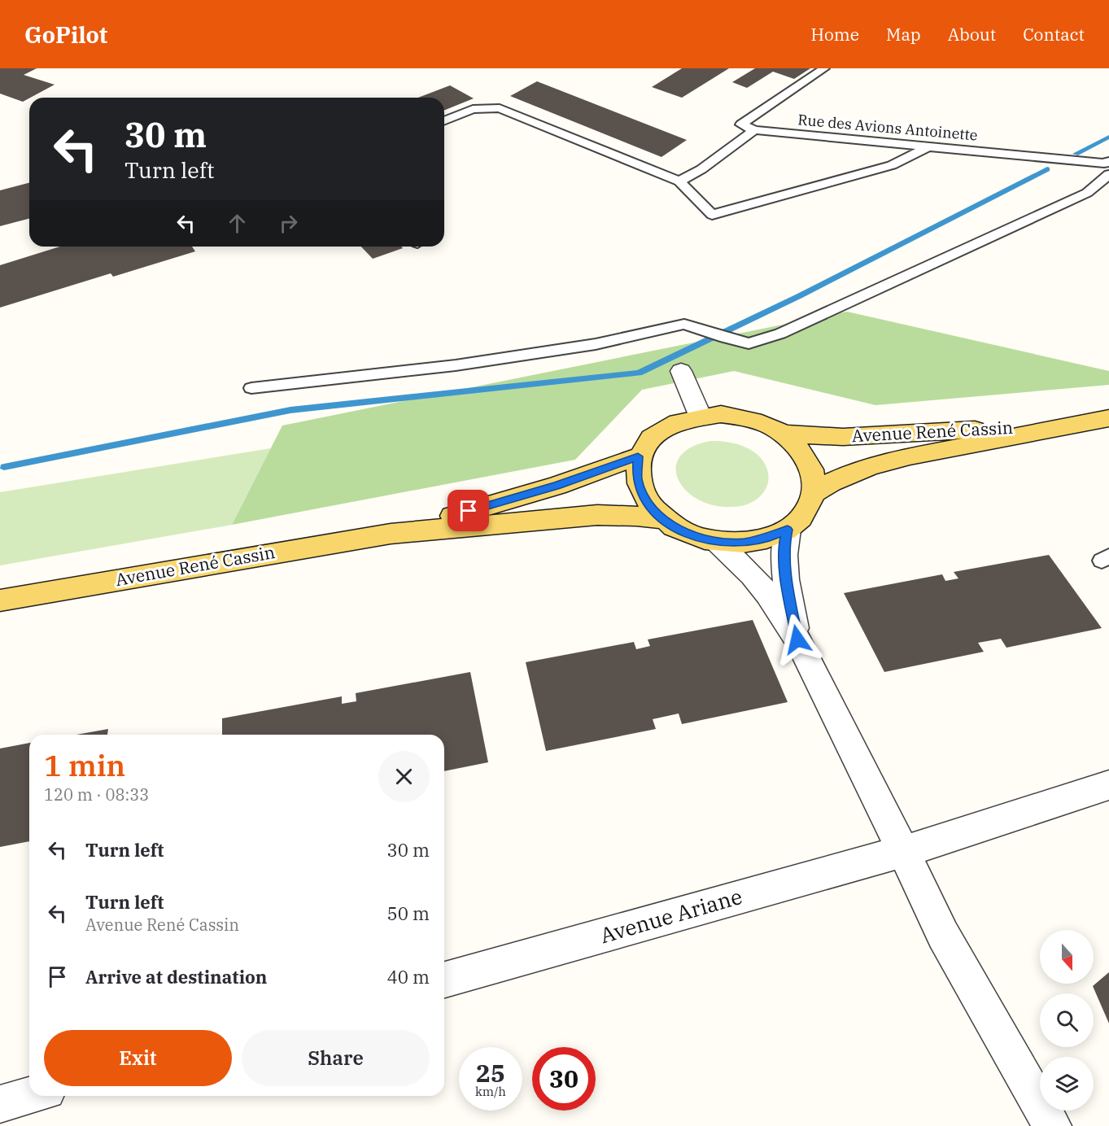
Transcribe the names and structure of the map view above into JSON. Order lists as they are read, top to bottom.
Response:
{
  "streets": {
    "main road": ["Avenue René Cassin"],
    "street": ["Avenue Ariane"],
    "lane": ["Rue des Avions Antoinette"]
  },
  "north": "bottom",
  "page": {
    "header": "GoPilot",
    "nav": [
      "Home",
      "Map",
      "About",
      "Contact"
    ],
    "turn": ["30 m", "Turn left"],
    "heading": ["1 min", "120 m · 08:33"],
    "list": [
      {
        "name": "Turn left",
        "value": "30 m"
      },
      {
        "name": "Turn left",
        "note": "Avenue René Cassin",
        "value": "50 m"
      },
      {
        "name": "Arrive at destination",
        "value": "40 m"
      }
    ],
    "buttons": ["Exit", "Share"],
    "speed": "25 km/h",
    "limit": "30"
  }
}
